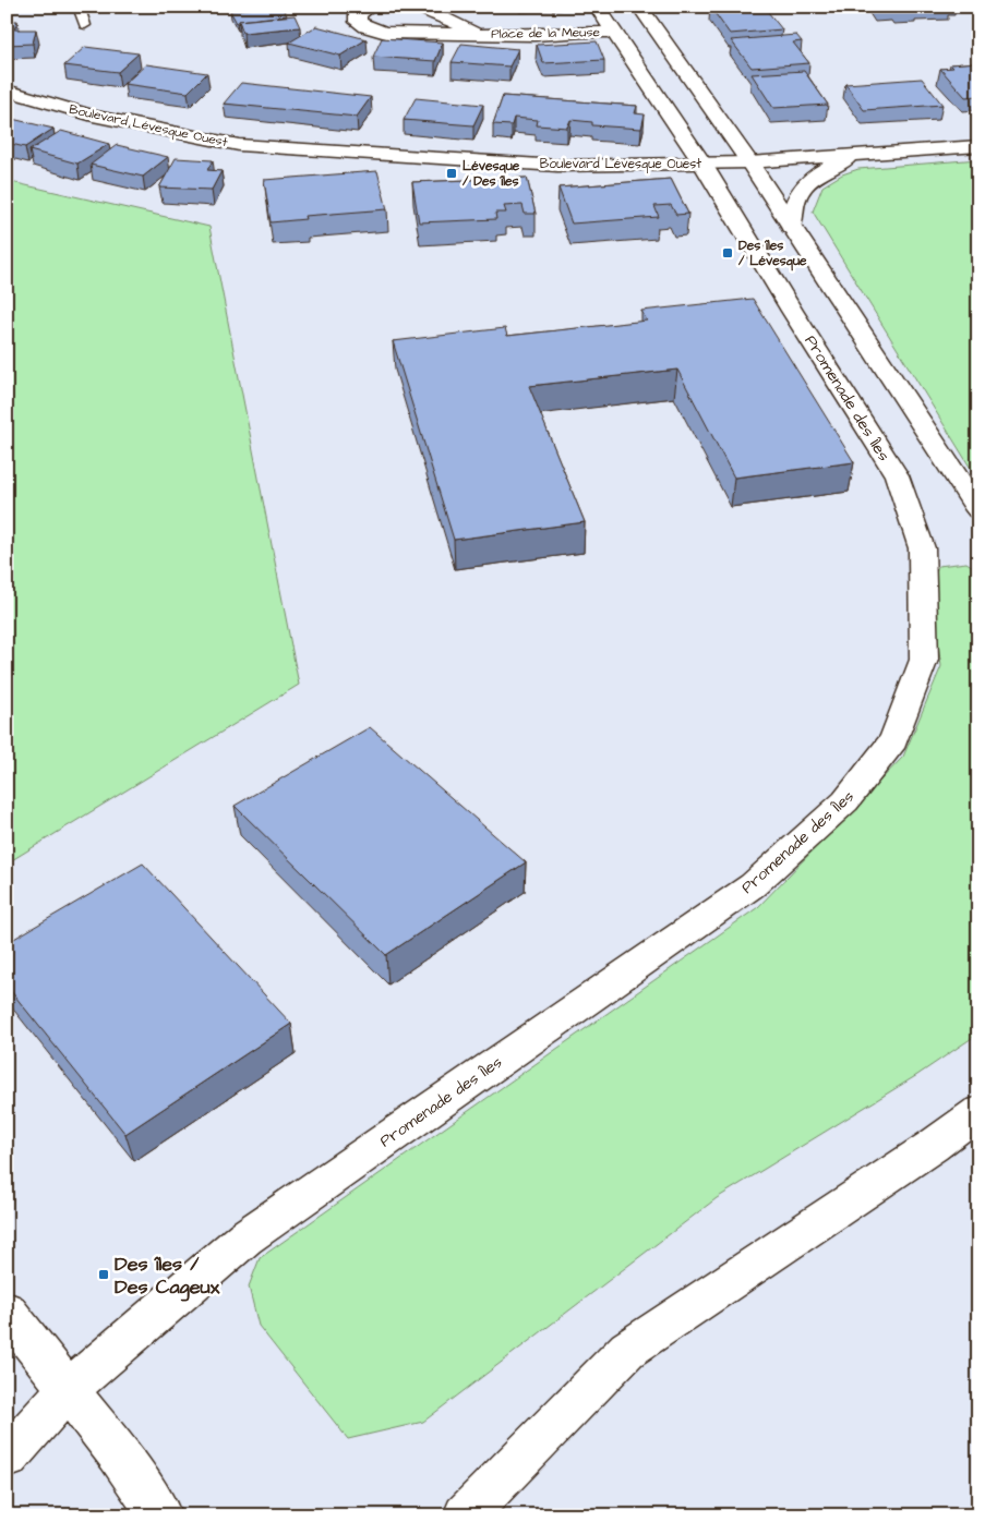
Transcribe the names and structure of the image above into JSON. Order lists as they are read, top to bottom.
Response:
{
  "streets": {
    "street": ["Place de la Meuse", "Boulevard Lévesque Ouest", "Promenade des Îles"]
  },
  "crossings": [
    ["Place de la Meuse", "Promenade des Îles"],
    ["Boulevard Lévesque Ouest", "Promenade des Îles"]
  ],
  "places": {
    "transit": ["Lévesque / Des îles", "Des îles / Lévesque", "Des îles / Des Cageux"]
  }
}
